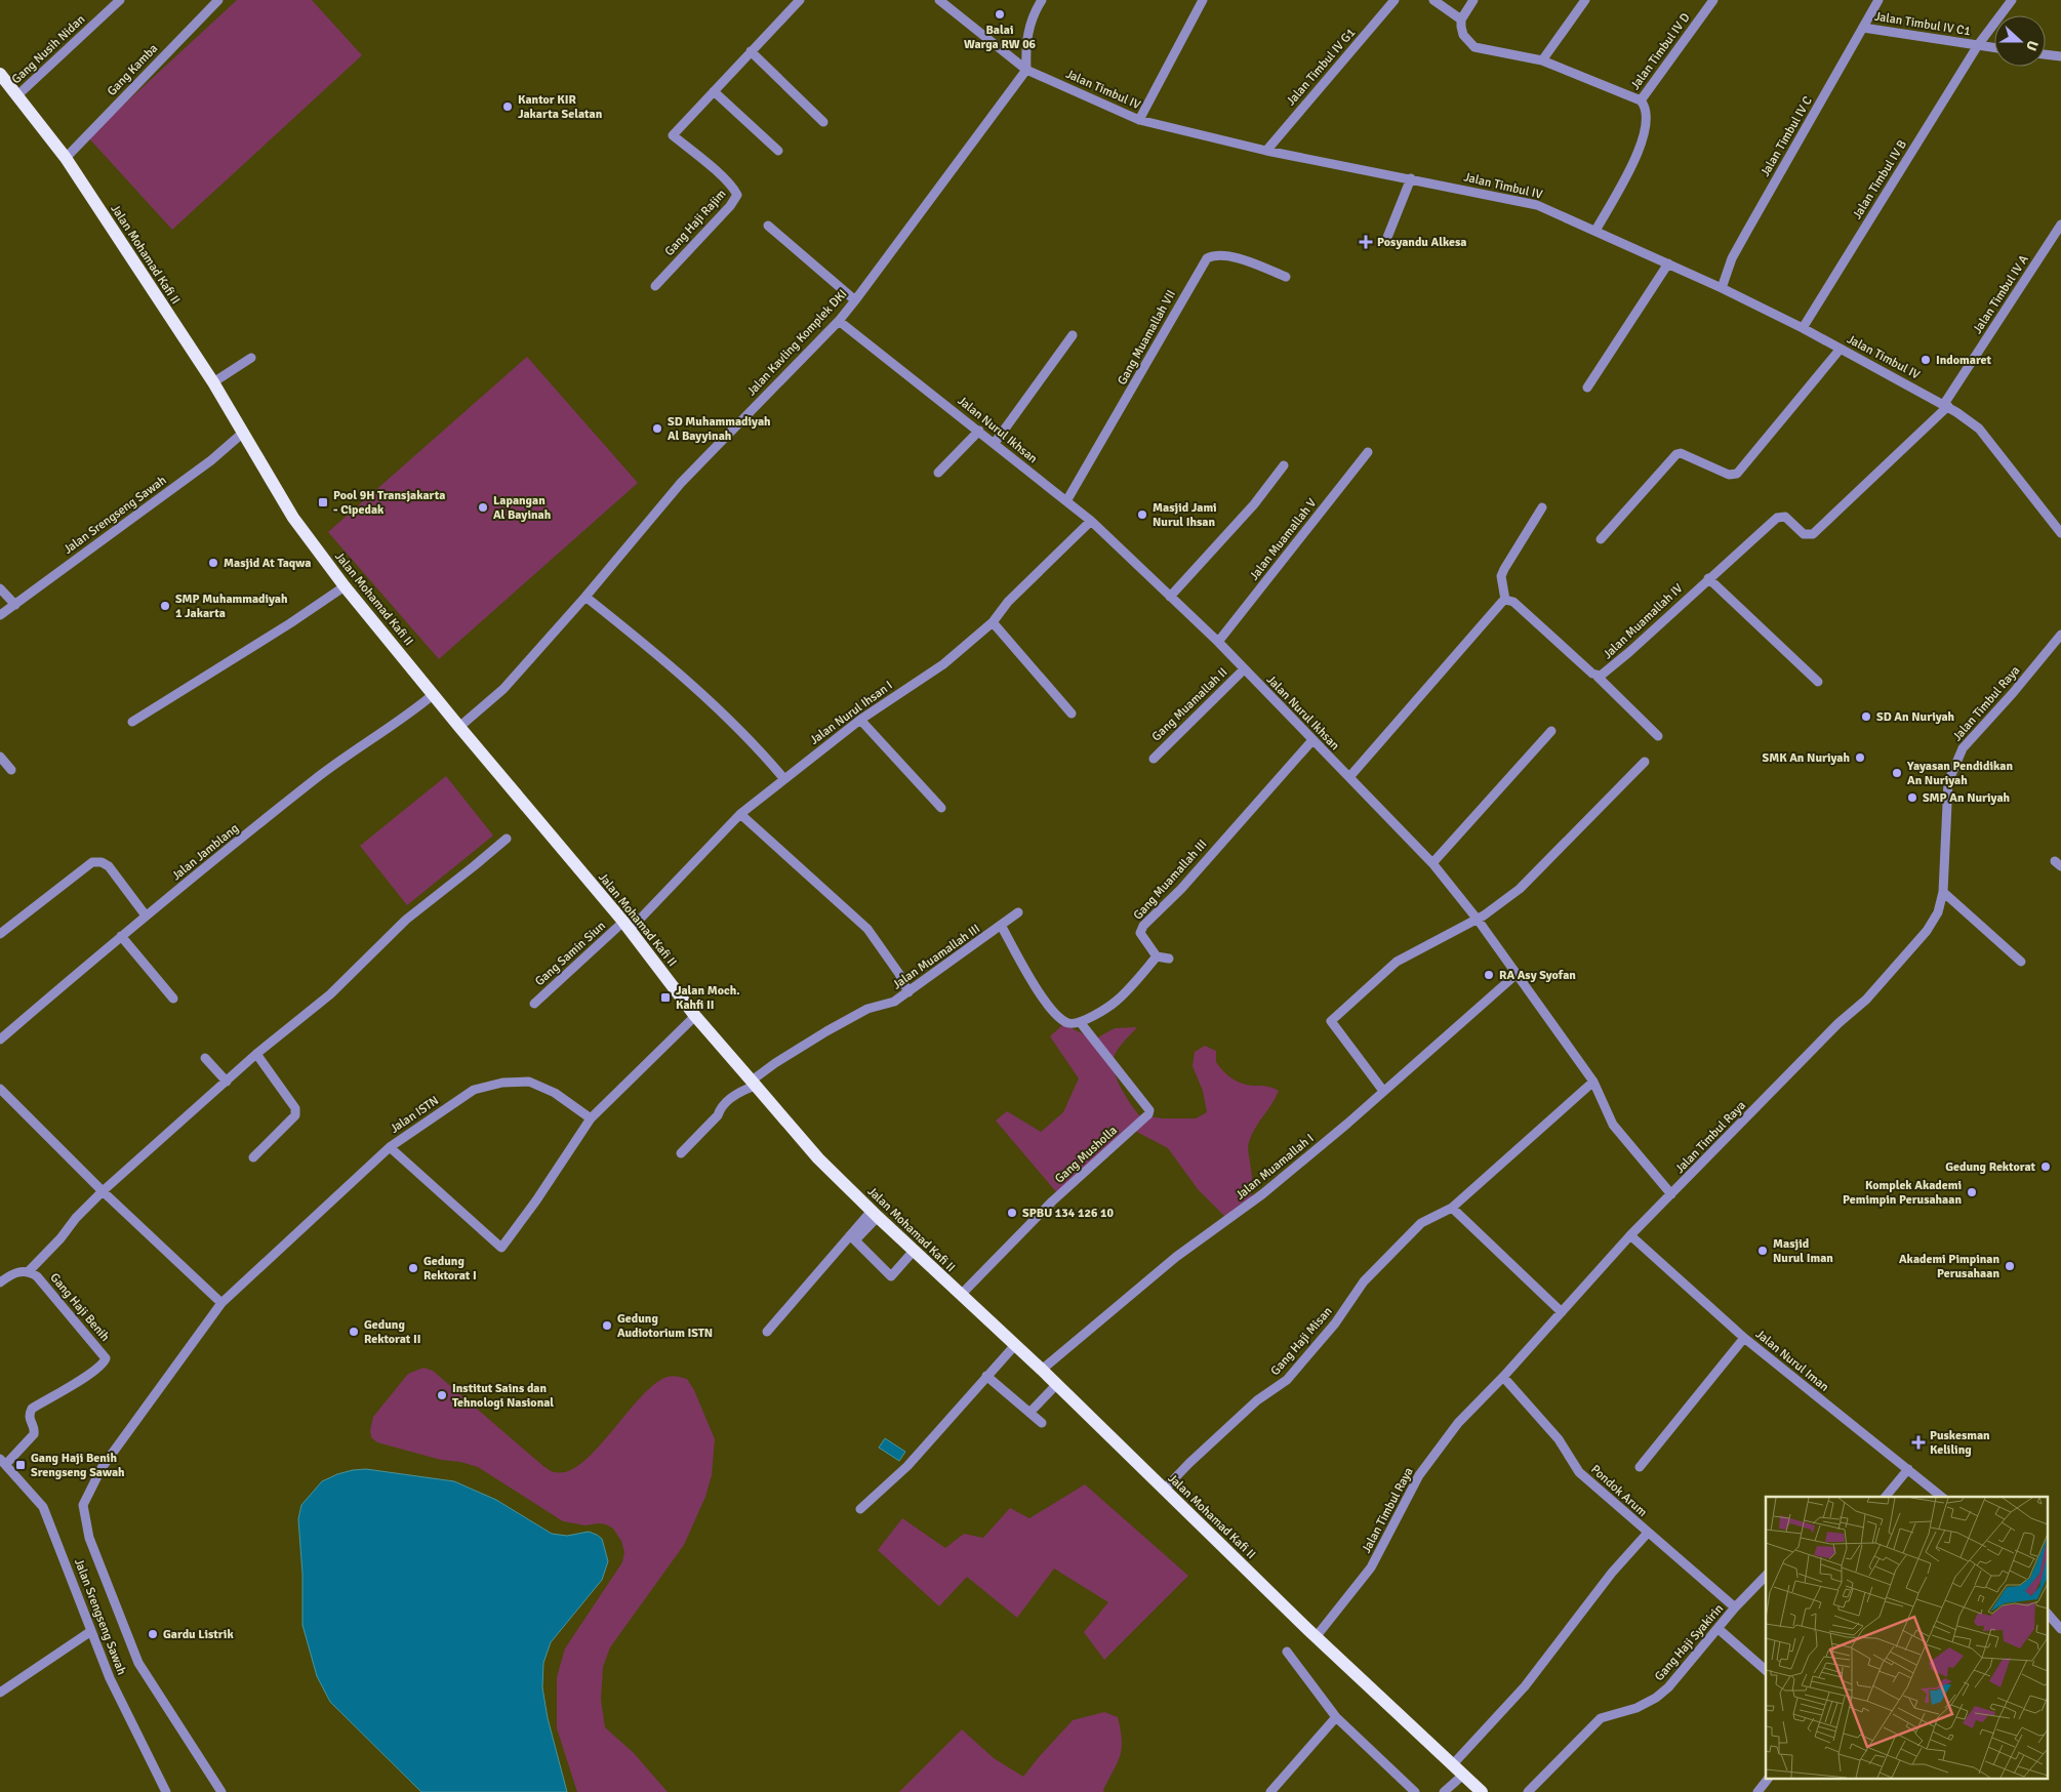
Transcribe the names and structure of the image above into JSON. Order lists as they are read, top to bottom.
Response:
{
  "streets": {
    "main road": ["Jalan Mohamad Kafi II"],
    "street": [
      "Jalan Timbul IV C1",
      "Gang Nusih Nidan",
      "Jalan Timbul IV D",
      "Jalan Timbul IV G1",
      "Gang Kamba",
      "Jalan Timbul IV",
      "Jalan Timbul IV C",
      "Jalan Timbul IV B",
      "Gang Haji Rajim",
      "Jalan Timbul IV A",
      "Gang Muamallah VII",
      "Jalan Kavling Komplek DKI",
      "Jalan Nurul Ikhsan",
      "Jalan Srengseng Sawah",
      "Jalan Muamallah V",
      "Jalan Muamallah IV",
      "Jalan Timbul Raya",
      "Gang Muamallah II",
      "Jalan Nurul Ihsan I",
      "Jalan Jamblang",
      "Gang Muamallah III",
      "Gang Samin Siun",
      "Jalan Muamallah III",
      "Jalan ISTN",
      "Gang Musholla",
      "Jalan Muamallah I",
      "Gang Haji Benih",
      "Gang Haji Misan",
      "Jalan Nurul Iman",
      "Pondok Arum",
      "Gang Haji Syakirin"
    ]
  },
  "crossings": [
    ["Jalan Timbul IV C1", "Jalan Timbul IV C"],
    ["Jalan Timbul IV C1", "Jalan Timbul IV B"],
    ["Gang Nusih Nidan", "Jalan Mohamad Kafi II"],
    ["Jalan Timbul IV D", "Jalan Timbul IV"],
    ["Jalan Timbul IV G1", "Jalan Timbul IV"],
    ["Gang Kamba", "Jalan Mohamad Kafi II"],
    ["Jalan Timbul IV", "Jalan Timbul IV C"],
    ["Jalan Timbul IV", "Jalan Timbul IV B"],
    ["Jalan Timbul IV", "Jalan Timbul IV A"],
    ["Jalan Timbul IV", "Jalan Kavling Komplek DKI"],
    ["Jalan Timbul IV", "Jalan Muamallah IV"],
    ["Jalan Mohamad Kafi II", "Jalan Kavling Komplek DKI"],
    ["Jalan Mohamad Kafi II", "Jalan Srengseng Sawah"],
    ["Jalan Mohamad Kafi II", "Jalan Timbul Raya"],
    ["Jalan Mohamad Kafi II", "Jalan Nurul Ihsan I"],
    ["Jalan Mohamad Kafi II", "Jalan Jamblang"],
    ["Jalan Mohamad Kafi II", "Gang Samin Siun"],
    ["Jalan Mohamad Kafi II", "Jalan Muamallah III"],
    ["Jalan Mohamad Kafi II", "Gang Musholla"],
    ["Jalan Mohamad Kafi II", "Jalan Muamallah I"],
    ["Jalan Mohamad Kafi II", "Gang Haji Misan"],
    ["Jalan Timbul IV A", "Jalan Muamallah IV"],
    ["Gang Muamallah VII", "Jalan Nurul Ikhsan"],
    ["Jalan Kavling Komplek DKI", "Jalan Nurul Ikhsan"],
    ["Jalan Nurul Ikhsan", "Jalan Muamallah V"],
    ["Jalan Nurul Ikhsan", "Jalan Timbul Raya"],
    ["Jalan Nurul Ikhsan", "Gang Muamallah II"],
    ["Jalan Nurul Ikhsan", "Jalan Nurul Ihsan I"],
    ["Jalan Nurul Ikhsan", "Gang Muamallah III"],
    ["Jalan Nurul Ikhsan", "Jalan Muamallah I"],
    ["Jalan Nurul Ikhsan", "Gang Haji Misan"],
    ["Jalan Srengseng Sawah", "Gang Haji Benih"],
    ["Jalan Timbul Raya", "Jalan Nurul Iman"],
    ["Jalan Timbul Raya", "Pondok Arum"],
    ["Jalan Nurul Ihsan I", "Gang Samin Siun"],
    ["Pondok Arum", "Gang Haji Syakirin"]
  ],
  "places": {
    "other": [
      "Balai Warga RW 06",
      "Kantor KIR Jakarta Selatan",
      "Indomaret",
      "SD Muhammadiyah Al Bayyinah",
      "Lapangan Al Bayinah",
      "Masjid Jami Nurul Ihsan",
      "Masjid At Taqwa",
      "SMP Muhammadiyah 1 Jakarta",
      "SD An Nuriyah",
      "SMK An Nuriyah",
      "Yayasan Pendidikan An Nuriyah",
      "SMP An Nuriyah",
      "RA Asy Syofan",
      "Gedung Rektorat",
      "Komplek Akademi Pemimpin Perusahaan",
      "SPBU 134 126 10",
      "Masjid Nurul Iman",
      "Akademi Pimpinan Perusahaan",
      "Gedung Rektorat I",
      "Gedung Audiotorium ISTN",
      "Gedung Rektorat II",
      "Institut Sains dan Tehnologi Nasional",
      "Gardu Listrik"
    ],
    "health": ["Posyandu Alkesa", "Puskesman Keliling"],
    "transit": ["Pool 9H Transjakarta - Cipedak", "Jalan Moch. Kahfi II", "Gang Haji Benih Srengseng Sawah"]
  },
  "north": "right"
}
